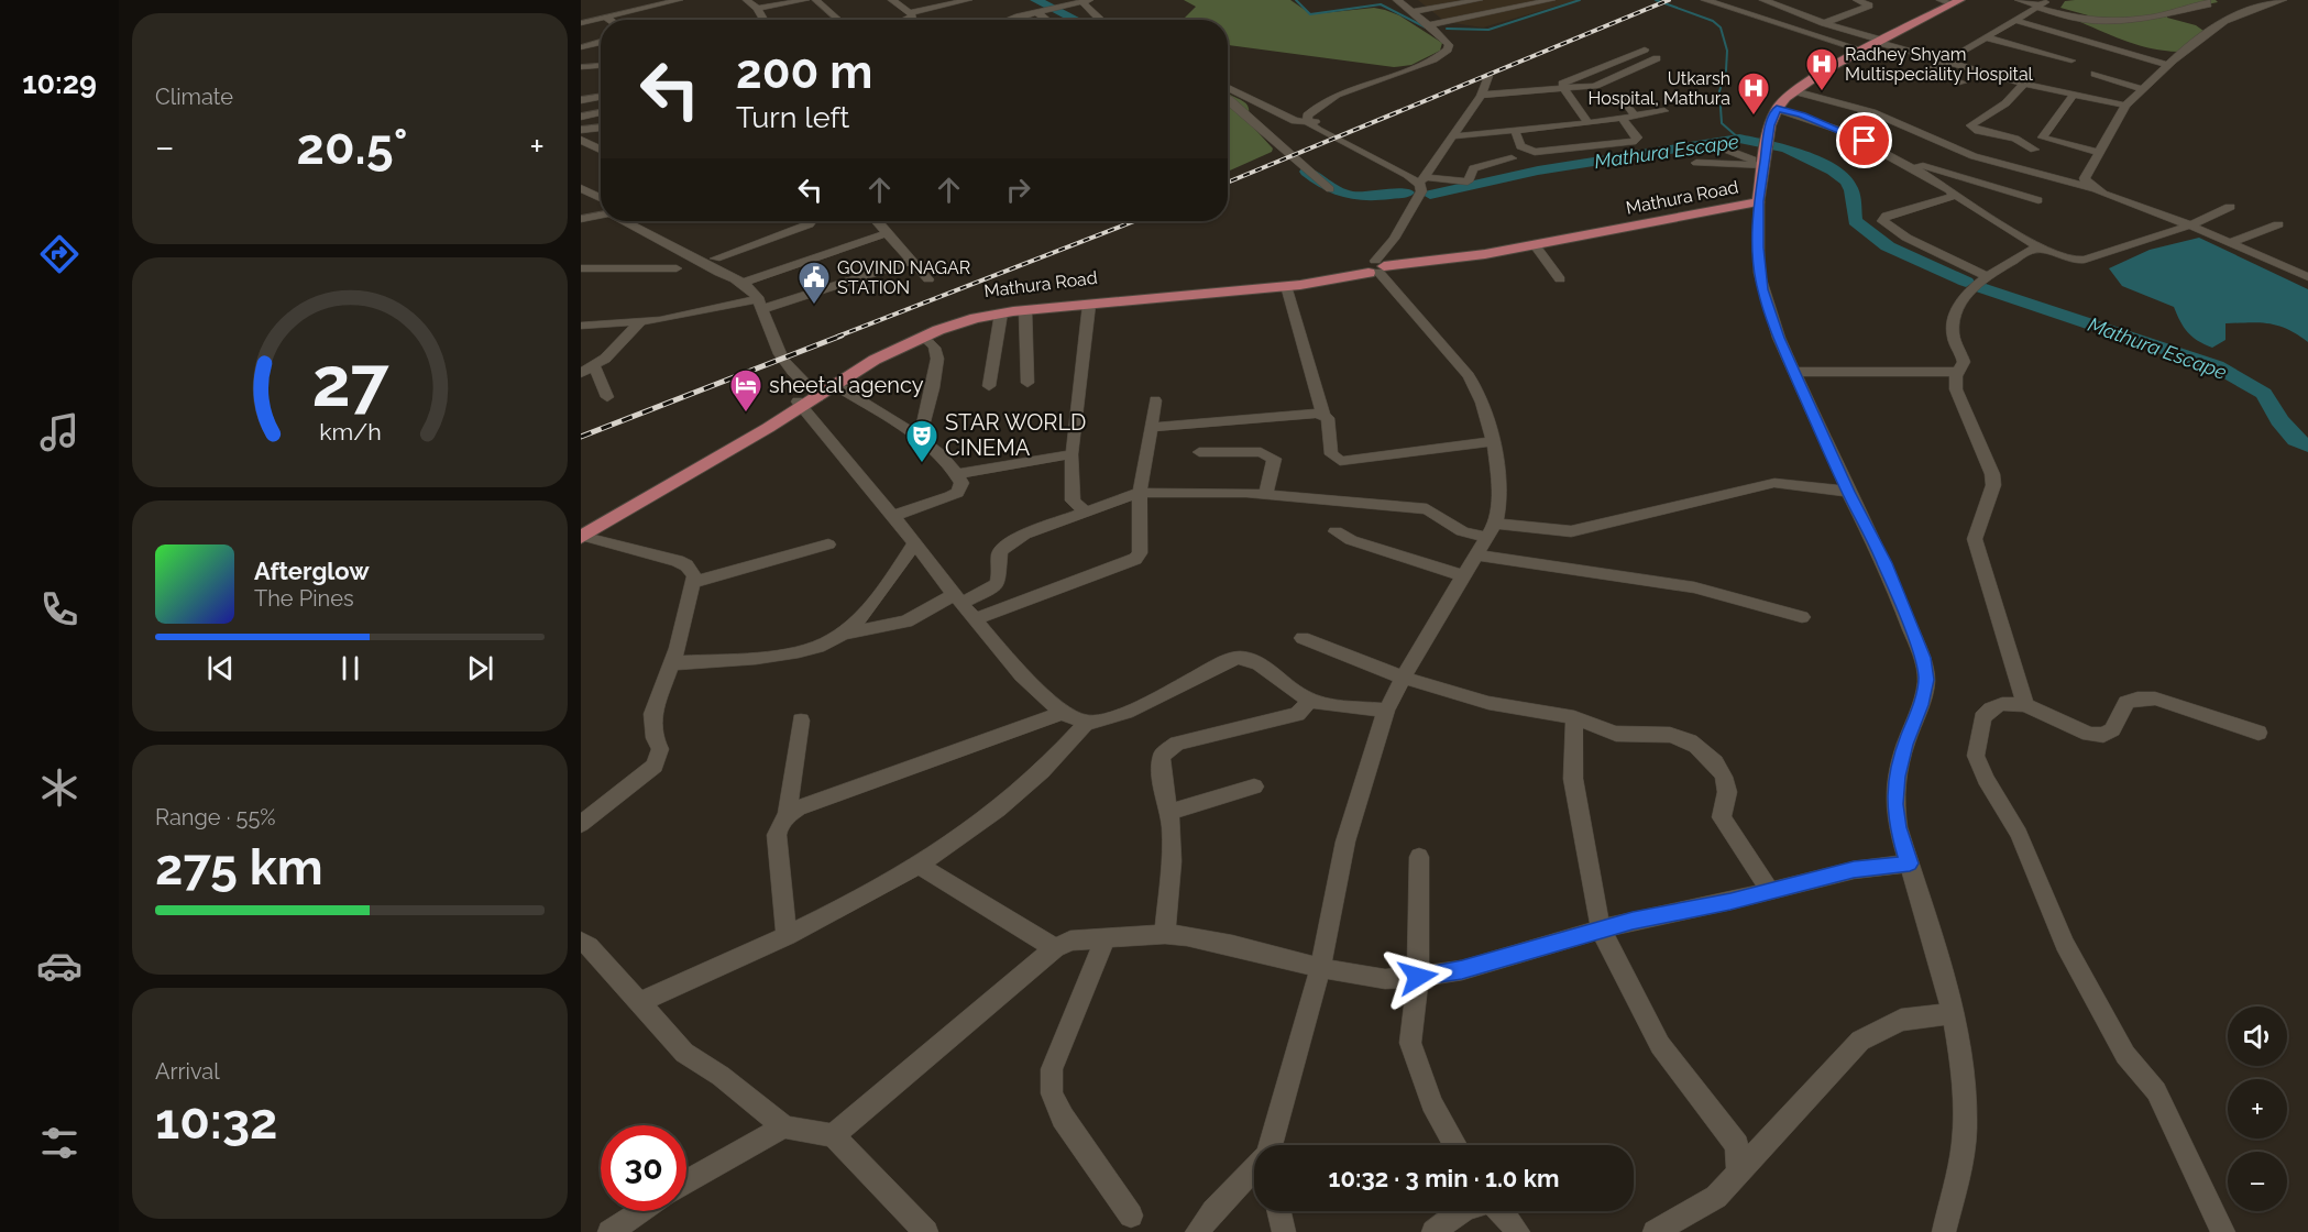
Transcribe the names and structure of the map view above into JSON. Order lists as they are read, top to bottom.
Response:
{
  "streets": {
    "main road": ["Mathura Road"]
  },
  "water": ["Mathura Escape"],
  "places": {
    "hospital": ["Radhey Shyam Multispeciality Hospital", "Utkarsh Hospital, Mathura"],
    "public building": ["GOVIND NAGAR STATION"],
    "hotel": ["sheetal agency"],
    "theatre": ["STAR WORLD CINEMA"]
  },
  "page": {
    "tabs": "10:29",
    "tile": [
      "Climate",
      ["Range · 55%", "275 km"],
      ["Arrival", "10:32"]
    ],
    "turn": ["200 m", "Turn left"],
    "heat": ["−", "20.5°", "+"],
    "song": ["Afterglow", "The Pines"],
    "map_buttons": ["+", "−"],
    "limit": "30",
    "trip": "10:32 · 3 min · 1.0 km",
    "gauge": ["27", "km/h"]
  }
}
